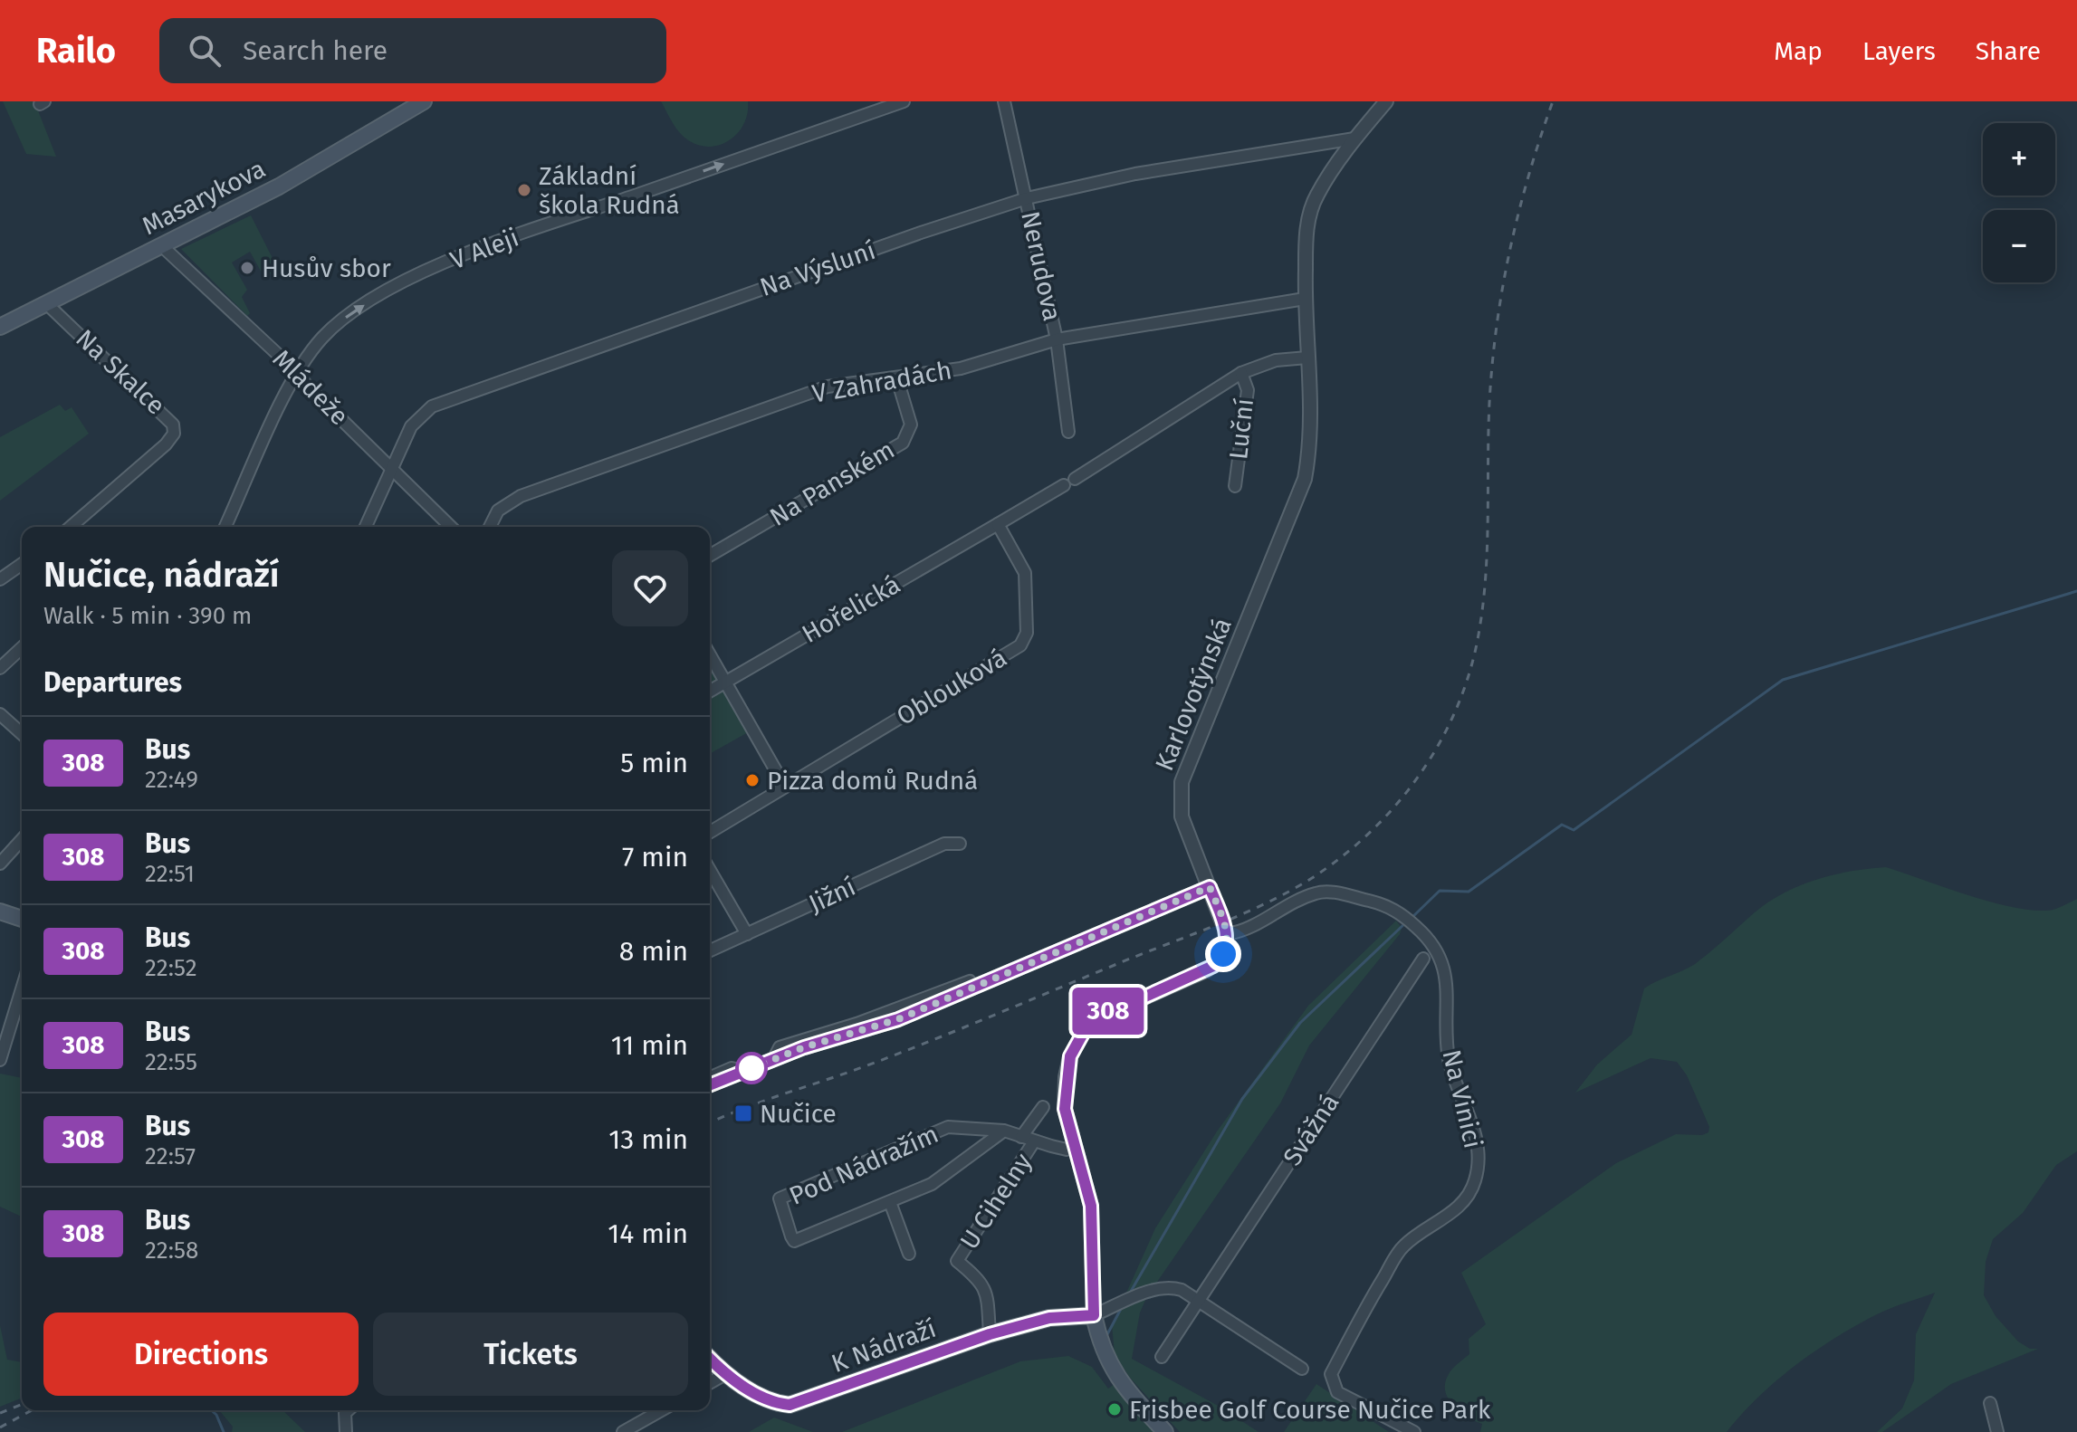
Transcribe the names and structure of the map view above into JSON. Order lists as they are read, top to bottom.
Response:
{
  "streets": {
    "main road": ["Masarykova", "K Nádraží"],
    "street": [
      "V Aleji",
      "Nerudova",
      "Na Výsluní",
      "Na Skalce",
      "V Zahradách",
      "Mládeže",
      "Luční",
      "Na Panském",
      "Hořelická",
      "Oblouková",
      "Karlovotýnská",
      "Jižní",
      "Na Vinici",
      "Svážná",
      "Pod Nádražím",
      "U Cihelny"
    ]
  },
  "crossings": [
    ["Masarykova", "Na Skalce"],
    ["Masarykova", "Mládeže"],
    ["V Aleji", "Mládeže"],
    ["Nerudova", "Na Výsluní"],
    ["Nerudova", "V Zahradách"],
    ["Na Výsluní", "Mládeže"],
    ["Na Výsluní", "Karlovotýnská"],
    ["V Zahradách", "Na Panském"],
    ["V Zahradách", "Karlovotýnská"],
    ["Hořelická", "Oblouková"],
    ["Karlovotýnská", "Na Vinici"],
    ["Pod Nádražím", "U Cihelny"],
    ["U Cihelny", "K Nádraží"]
  ],
  "one_way": ["V Aleji"],
  "places": {
    "other": [
      "Základní škola Rudná",
      "Husův sbor",
      "Pizza domů Rudná",
      "Frisbee Golf Course Nučice Park"
    ],
    "transit": ["Nučice"]
  },
  "lines": ["bus line 308"],
  "page": {
    "header": "Railo",
    "search": "Search here",
    "nav": ["Map", "Layers", "Share"],
    "on_map": "308",
    "map_buttons": ["+", "−"],
    "heading": [
      ["Nučice, nádraží", "Walk · 5 min · 390 m"],
      "Departures"
    ],
    "list": [
      {
        "mark": "308",
        "name": "Bus",
        "note": "22:49",
        "value": "5 min"
      },
      {
        "mark": "308",
        "name": "Bus",
        "note": "22:51",
        "value": "7 min"
      },
      {
        "mark": "308",
        "name": "Bus",
        "note": "22:52",
        "value": "8 min"
      },
      {
        "mark": "308",
        "name": "Bus",
        "note": "22:55",
        "value": "11 min"
      },
      {
        "mark": "308",
        "name": "Bus",
        "note": "22:57",
        "value": "13 min"
      },
      {
        "mark": "308",
        "name": "Bus",
        "note": "22:58",
        "value": "14 min"
      }
    ],
    "buttons": ["Directions", "Tickets"]
  }
}
